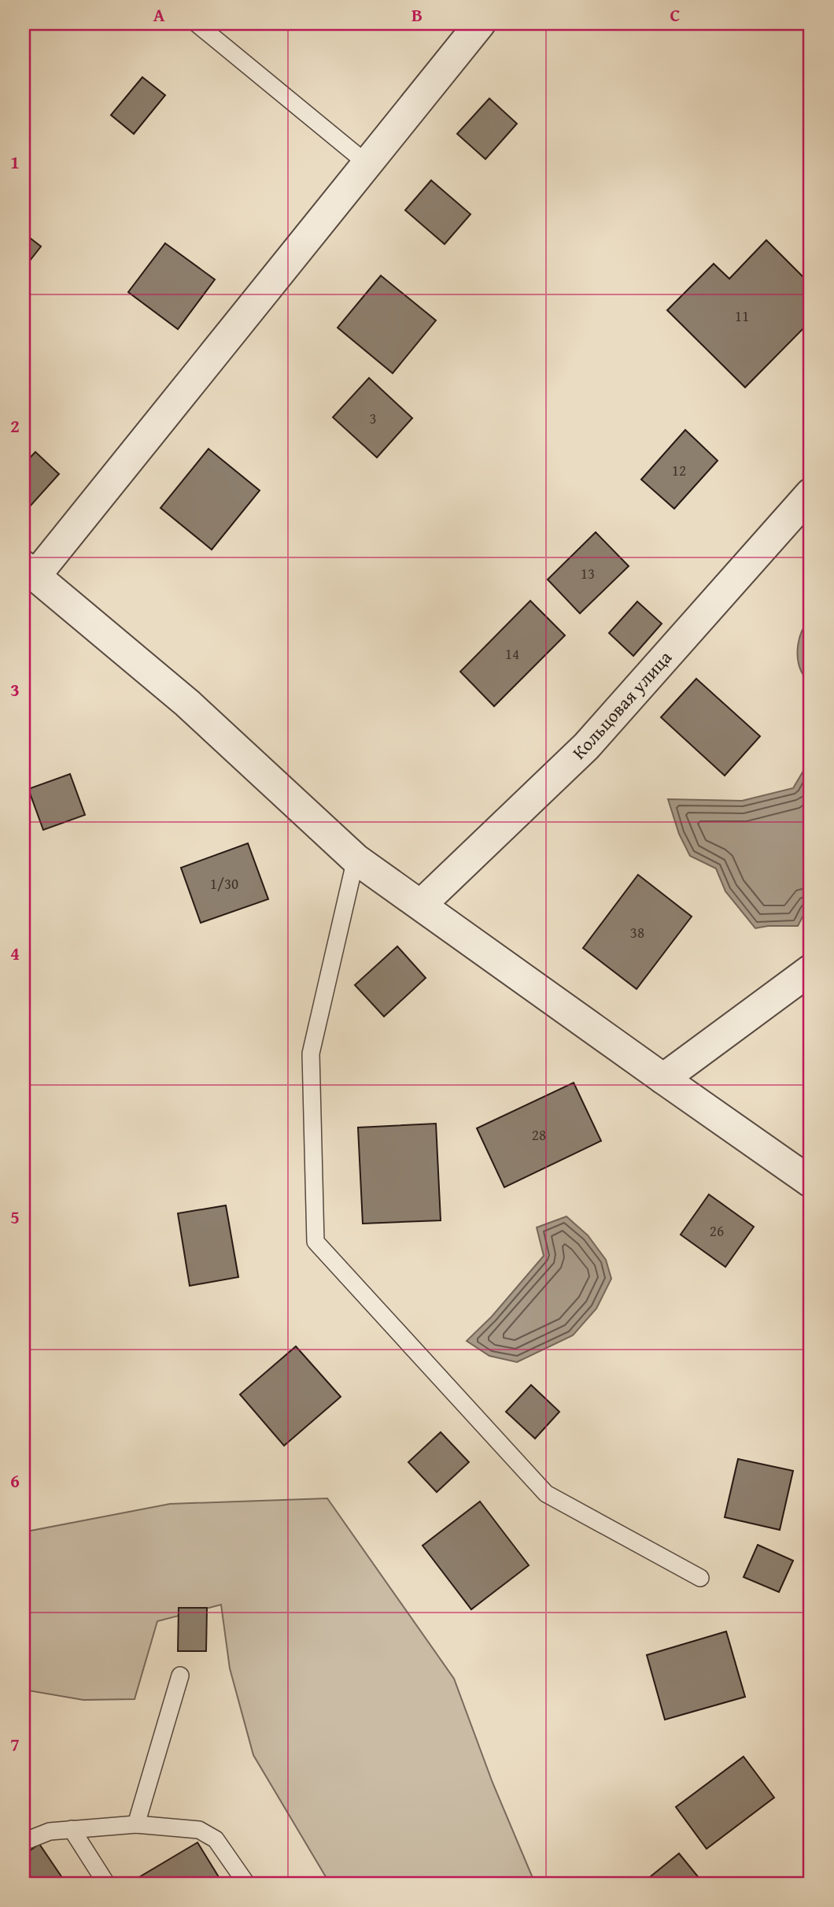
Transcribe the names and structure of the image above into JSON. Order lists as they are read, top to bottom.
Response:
{
  "streets": {
    "street": ["Кольцовая улица"]
  },
  "house_numbers": [
    "11",
    "3",
    "12",
    "13",
    "14",
    "1/30",
    "38",
    "28",
    "26"
  ],
  "grid": {
    "columns": ["A", "B", "C"],
    "rows": [
      "1",
      "2",
      "3",
      "4",
      "5",
      "6",
      "7"
    ]
  }
}
